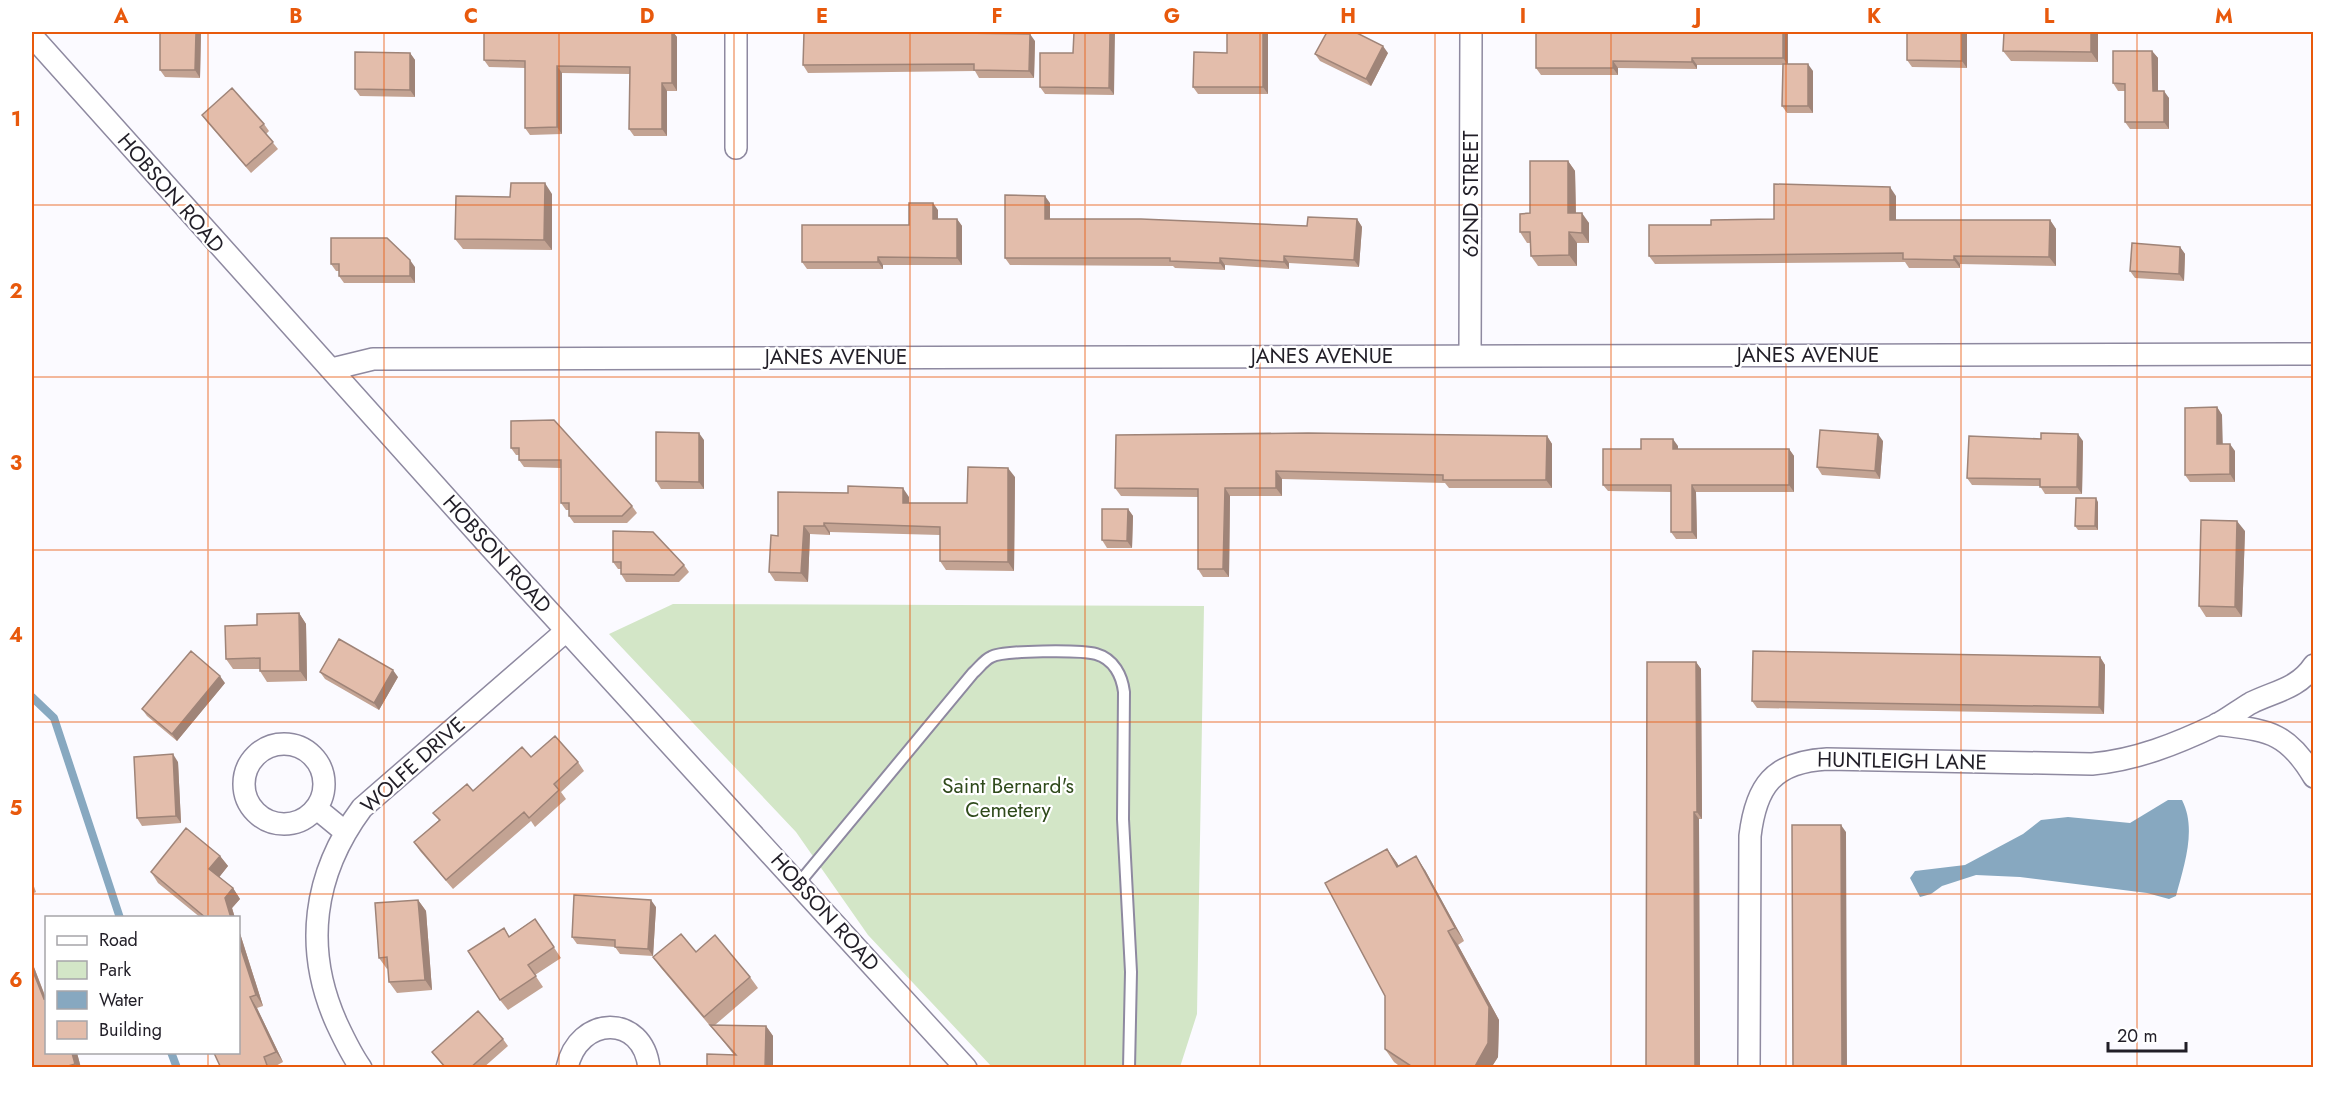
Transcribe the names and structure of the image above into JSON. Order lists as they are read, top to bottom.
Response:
{
  "streets": {
    "street": [
      "HOBSON ROAD",
      "62ND STREET",
      "JANES AVENUE",
      "HUNTLEIGH LANE",
      "WOLFE DRIVE"
    ]
  },
  "crossings": [
    ["HOBSON ROAD", "JANES AVENUE"],
    ["HOBSON ROAD", "WOLFE DRIVE"],
    ["62ND STREET", "JANES AVENUE"]
  ],
  "parks": ["Saint Bernard's Cemetery"],
  "legend": [
    "Road",
    "Park",
    "Water",
    "Building"
  ],
  "scale_bar": "20 m",
  "grid": {
    "columns": [
      "A",
      "B",
      "C",
      "D",
      "E",
      "F",
      "G",
      "H",
      "I",
      "J",
      "K",
      "L",
      "M"
    ],
    "rows": [
      "1",
      "2",
      "3",
      "4",
      "5",
      "6"
    ]
  }
}
